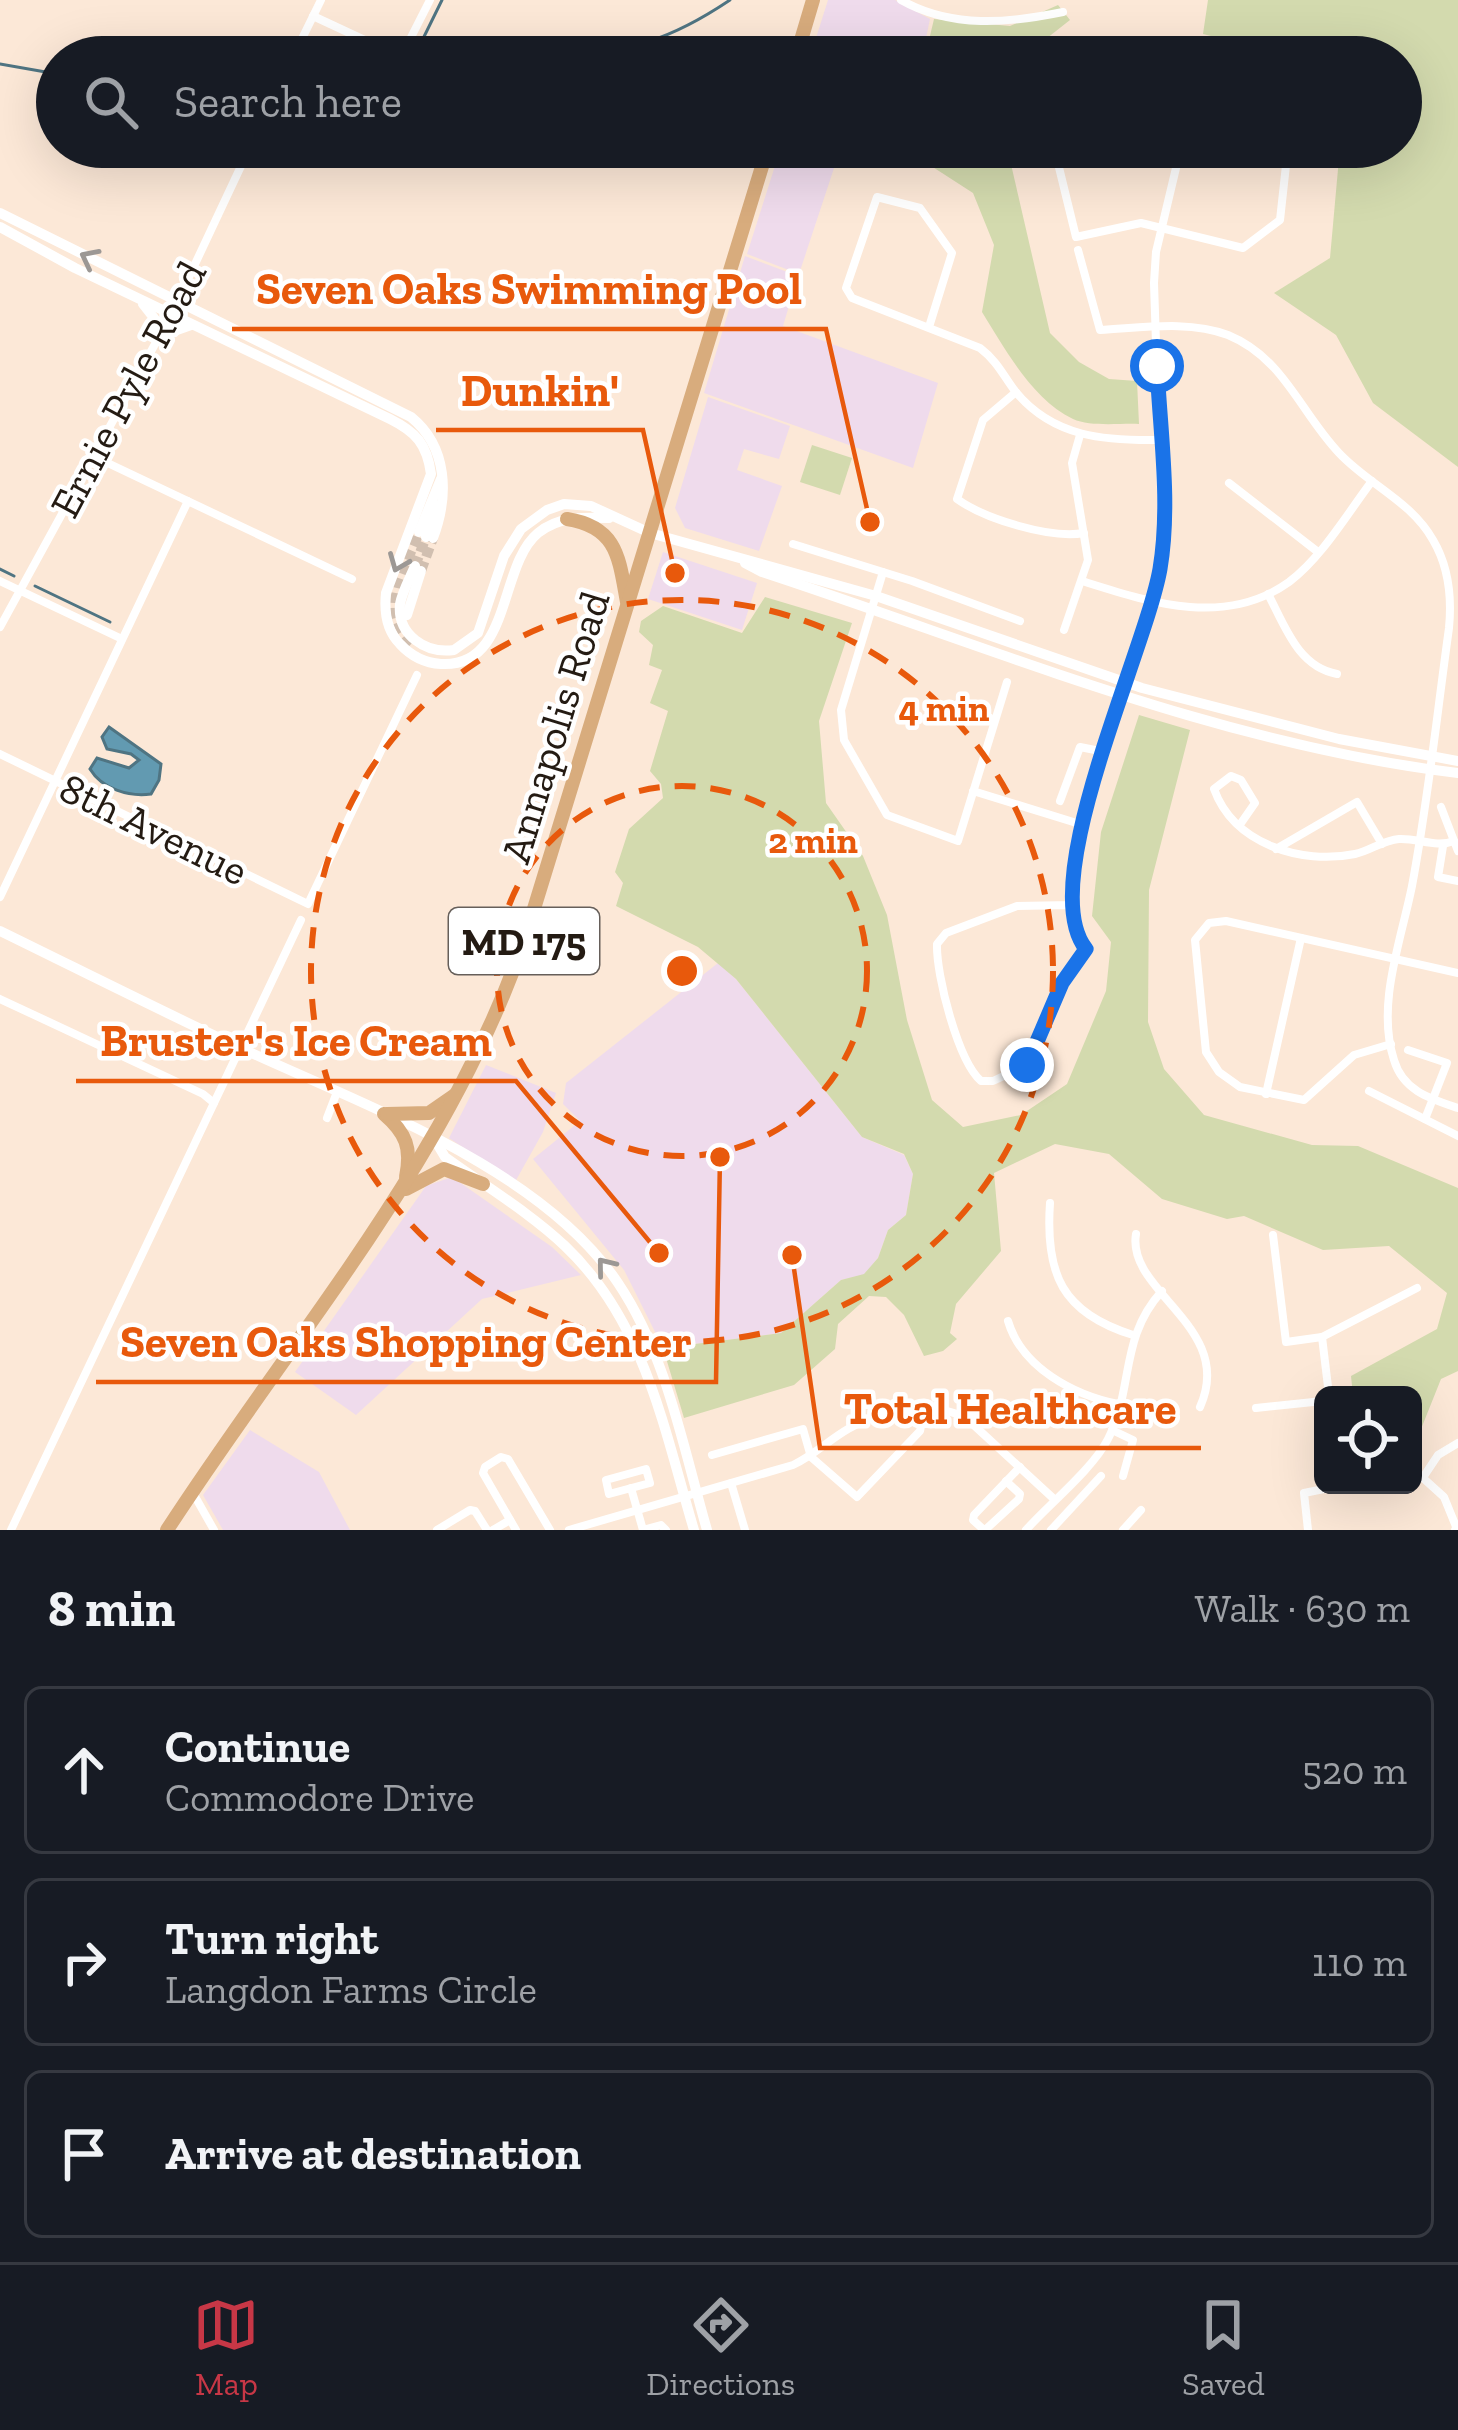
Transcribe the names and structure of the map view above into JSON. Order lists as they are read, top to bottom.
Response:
{
  "streets": {
    "main road": ["Annapolis Road", "MD 175"],
    "street": ["Ernie Pyle Road", "8th Avenue"]
  },
  "places": [
    "Seven Oaks Swimming Pool",
    "Dunkin'",
    "Seven Oaks Shopping Center",
    "Bruster's Ice Cream",
    "Total Healthcare"
  ],
  "page": {
    "search": "Search here",
    "heading": ["8 min", "Walk · 630 m"],
    "list": [
      ["Continue", "Commodore Drive", "520 m"],
      ["Turn right", "Langdon Farms Circle", "110 m"],
      "Arrive at destination"
    ],
    "nav": ["Map", "Directions", "Saved"]
  },
  "rings": ["4 min", "2 min"]
}
